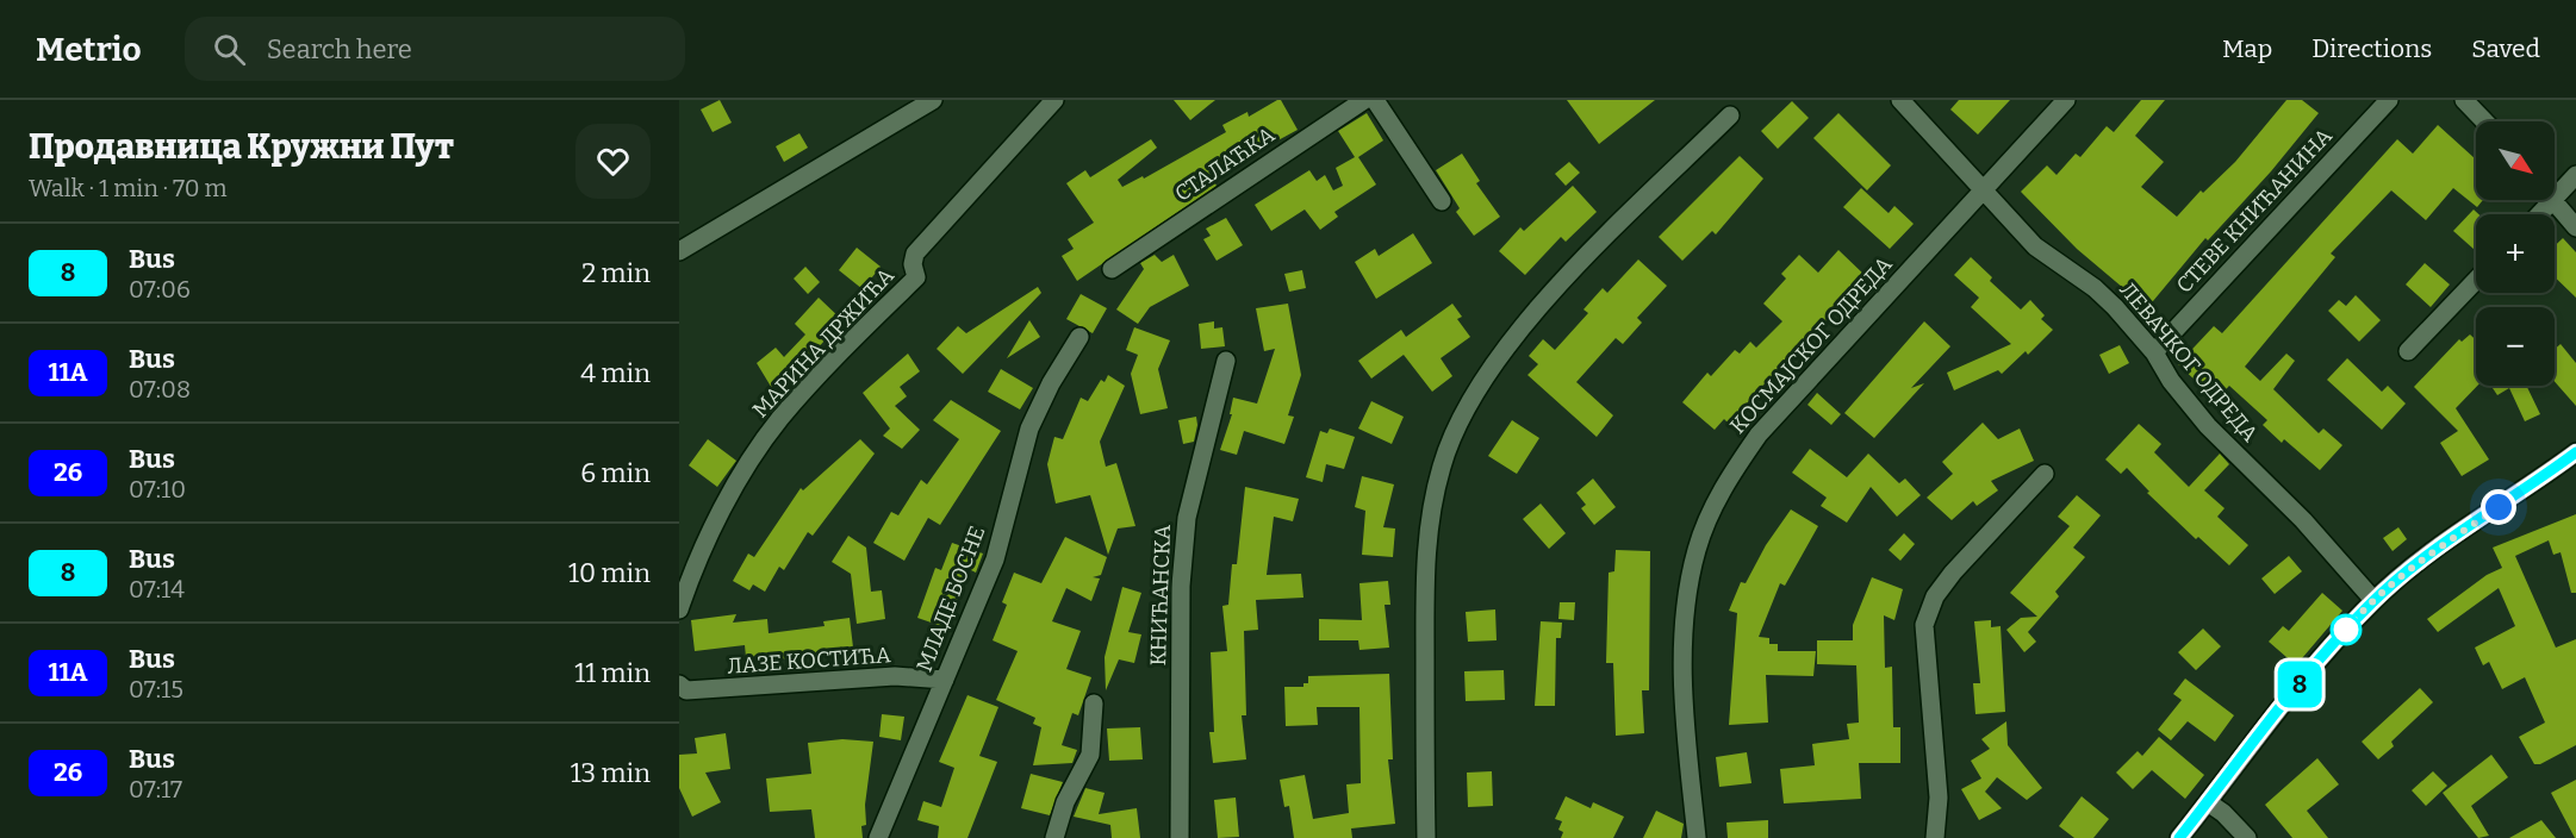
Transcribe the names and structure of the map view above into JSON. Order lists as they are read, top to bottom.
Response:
{
  "streets": {
    "street": [
      "СТАЛАЋКА",
      "СТЕВЕ КНИЋАНИНА",
      "МАРИНА ДРЖИЋА",
      "КОСМАЈСКОГ ОДРЕДА",
      "ЛЕВАЧКОГ ОДРЕДА",
      "КНИЋАНСКА",
      "МЛАДЕ БОСНЕ",
      "ЛАЗЕ КОСТИЋА"
    ]
  },
  "crossings": [
    ["СТЕВЕ КНИЋАНИНА", "ЛЕВАЧКОГ ОДРЕДА"],
    ["КОСМАЈСКОГ ОДРЕДА", "ЛЕВАЧКОГ ОДРЕДА"],
    ["МЛАДЕ БОСНЕ", "ЛАЗЕ КОСТИЋА"]
  ],
  "lines": ["bus line 8"],
  "north": "bottom right",
  "page": {
    "header": "Metrio",
    "search": "Search here",
    "nav": ["Map", "Directions", "Saved"],
    "heading": ["Продавница Кружни Пут", "Walk · 1 min · 70 m"],
    "on_map": "8",
    "map_buttons": ["+", "−"],
    "list": [
      {
        "mark": "8",
        "name": "Bus",
        "note": "07:06",
        "value": "2 min"
      },
      {
        "mark": "11А",
        "name": "Bus",
        "note": "07:08",
        "value": "4 min"
      },
      {
        "mark": "26",
        "name": "Bus",
        "note": "07:10",
        "value": "6 min"
      },
      {
        "mark": "8",
        "name": "Bus",
        "note": "07:14",
        "value": "10 min"
      },
      {
        "mark": "11А",
        "name": "Bus",
        "note": "07:15",
        "value": "11 min"
      },
      {
        "mark": "26",
        "name": "Bus",
        "note": "07:17",
        "value": "13 min"
      }
    ]
  }
}
